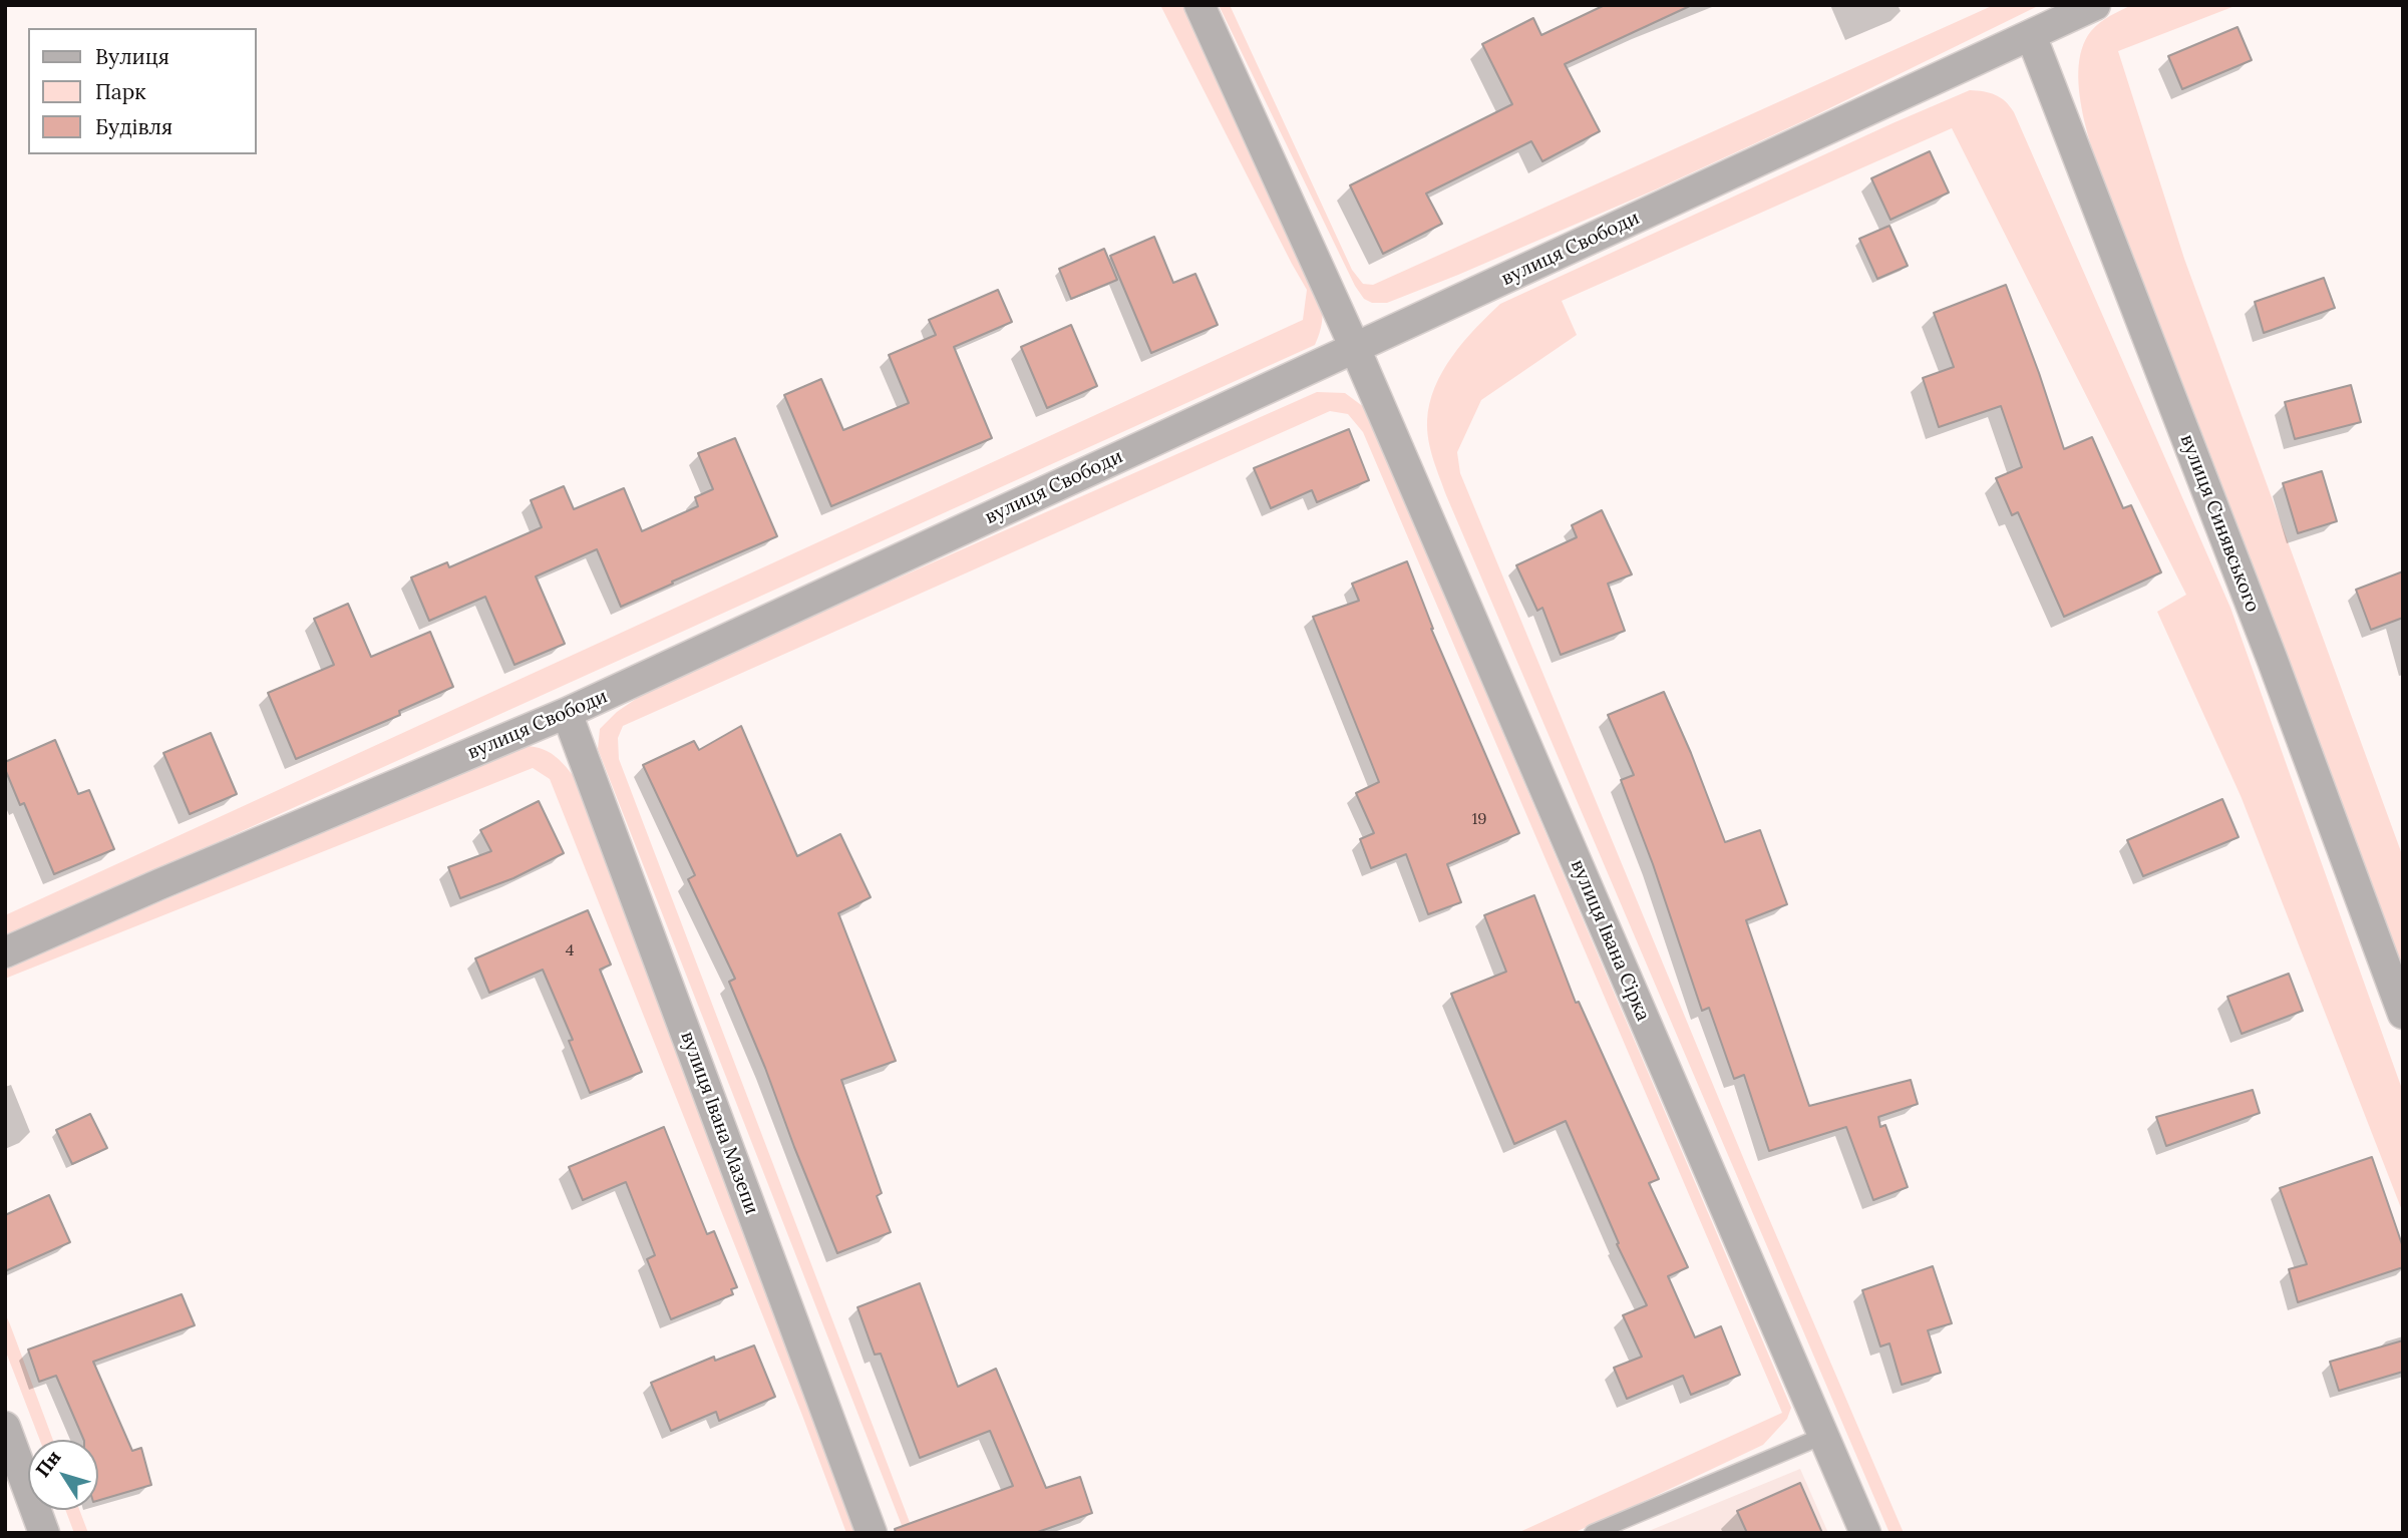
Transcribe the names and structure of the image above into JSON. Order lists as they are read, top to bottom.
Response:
{
  "streets": {
    "street": [
      "вулиця Свободи",
      "вулиця Синявського",
      "вулиця Івана Сірка",
      "вулиця Івана Мазепи"
    ]
  },
  "crossings": [
    ["вулиця Свободи", "вулиця Синявського"],
    ["вулиця Свободи", "вулиця Івана Сірка"],
    ["вулиця Свободи", "вулиця Івана Мазепи"]
  ],
  "house_numbers": ["19", "4"],
  "legend": ["Вулиця", "Парк", "Будівля"],
  "north": "top left"
}
